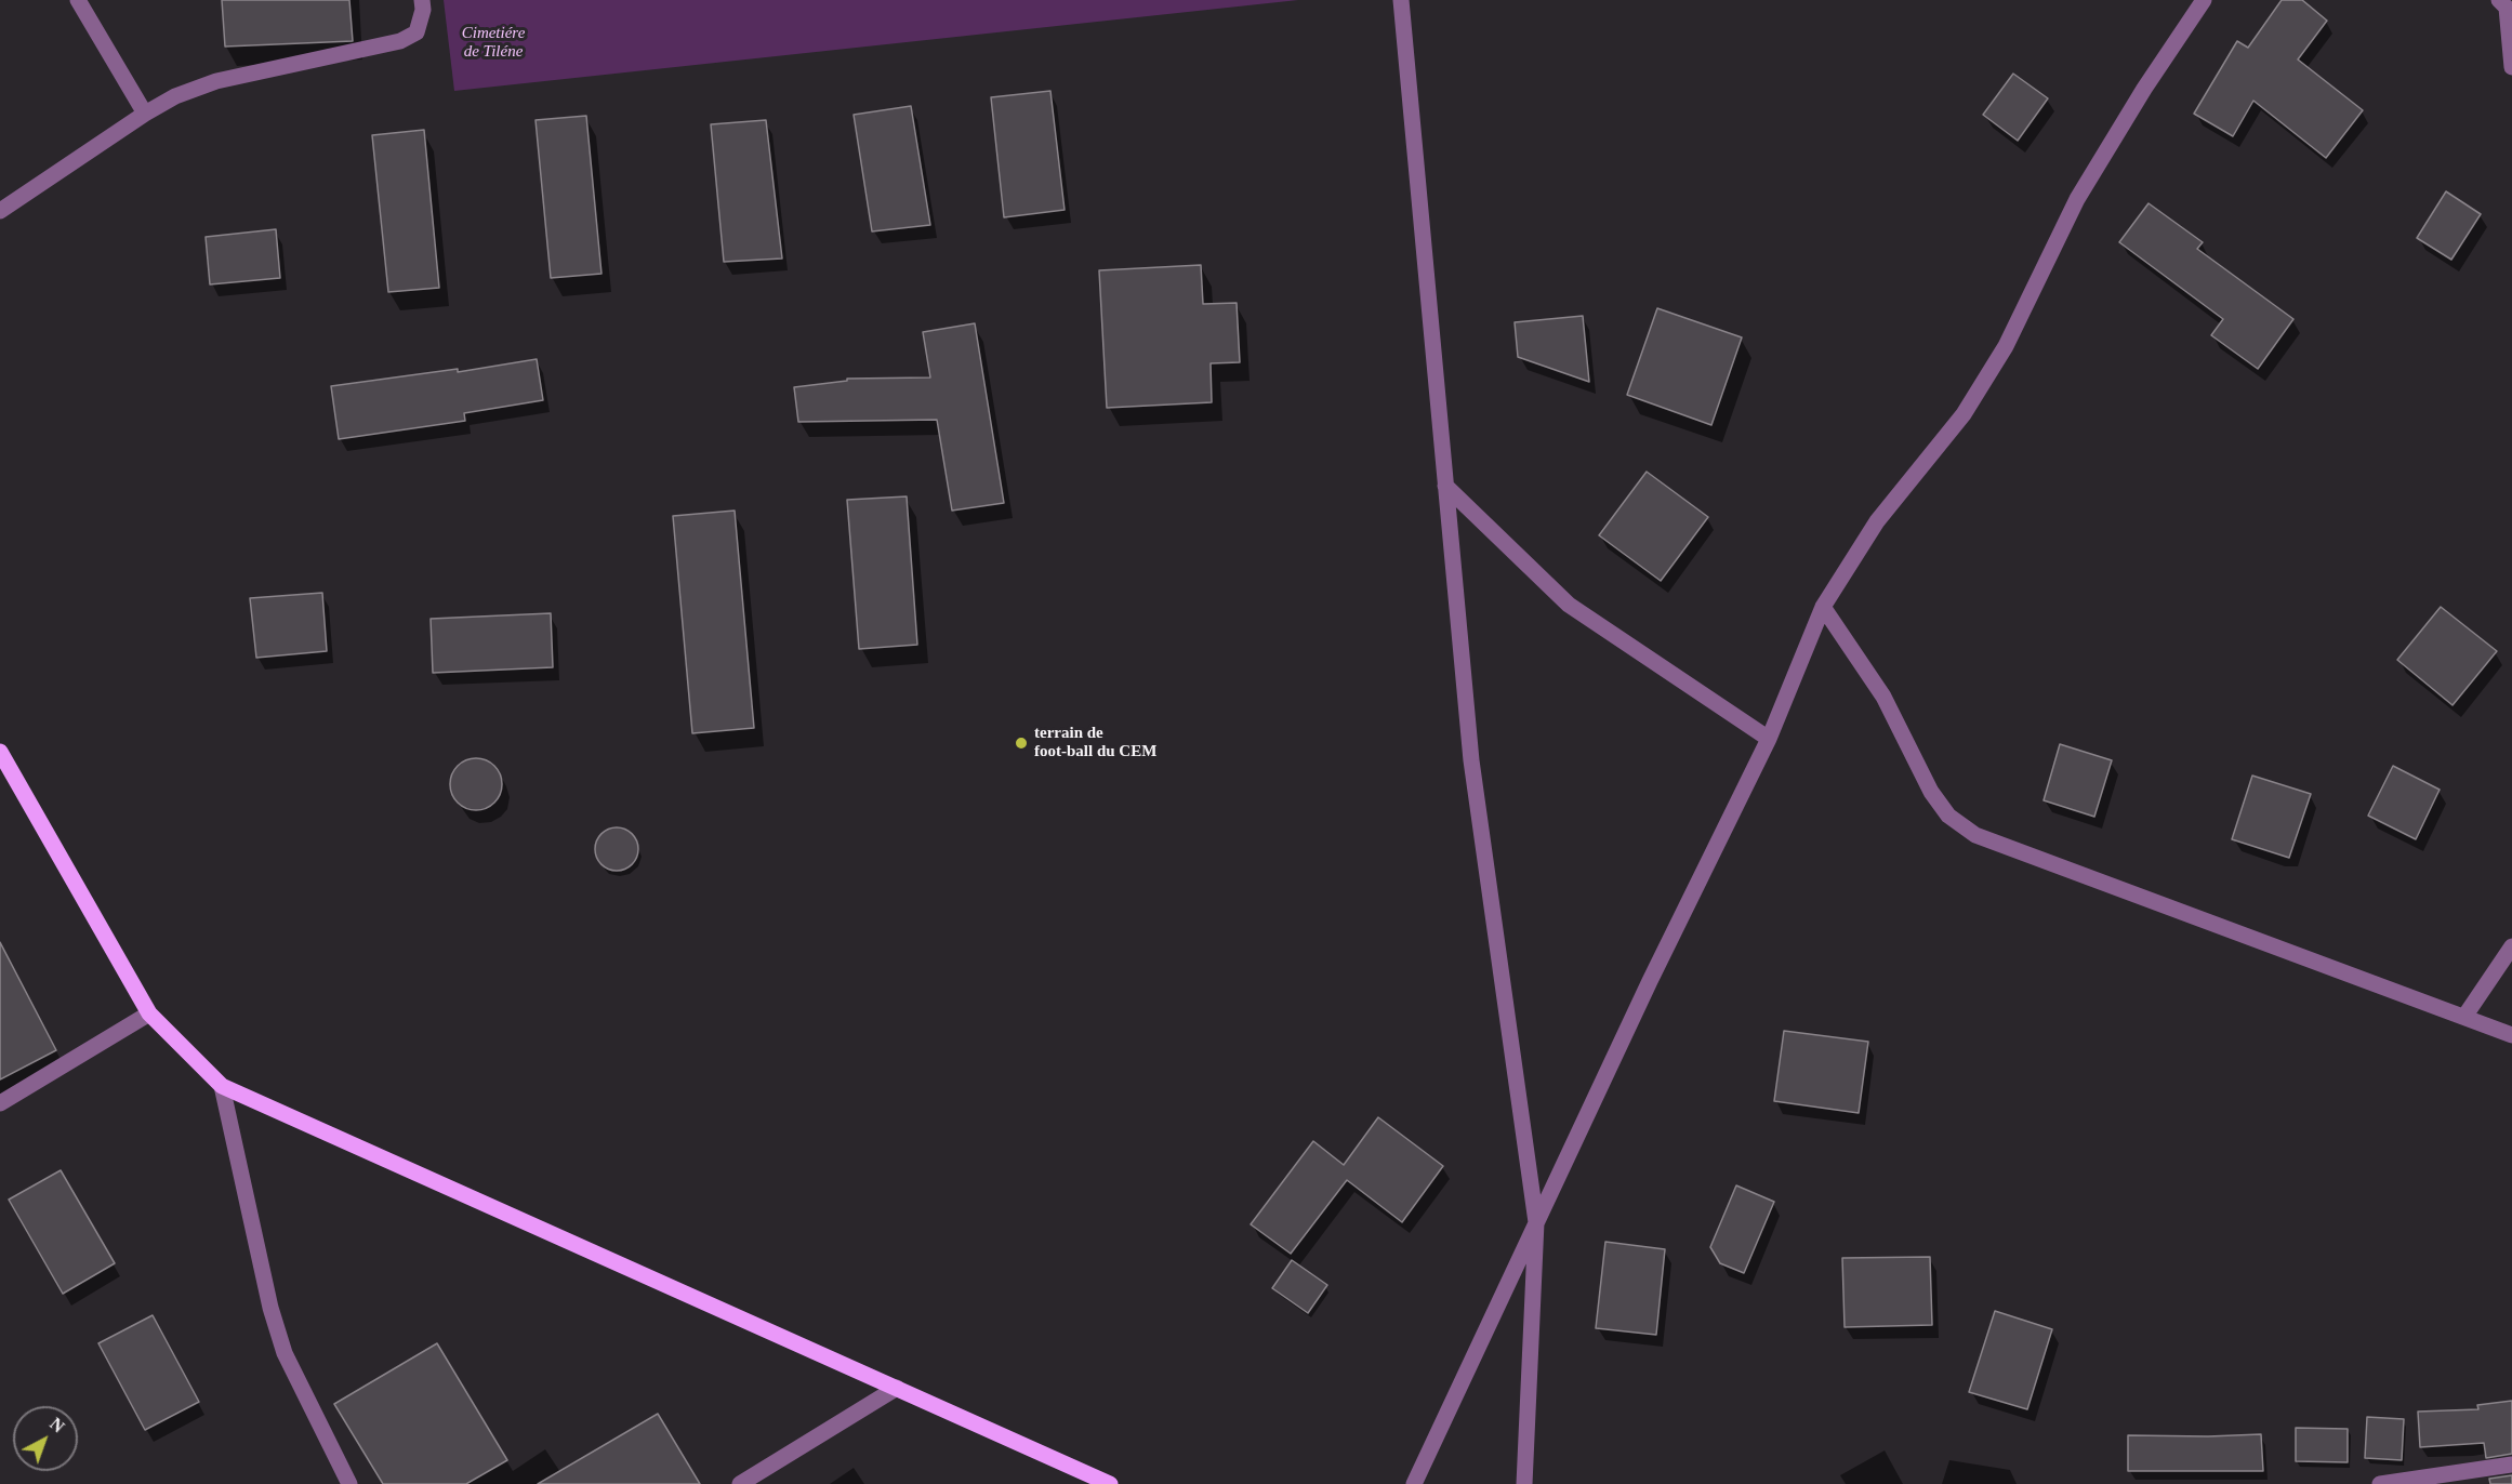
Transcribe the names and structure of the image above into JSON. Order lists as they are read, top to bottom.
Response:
{
  "parks": ["Cimetiére de Tiléne"],
  "places": ["terrain de foot-ball du CEM"],
  "north": "top right"
}
